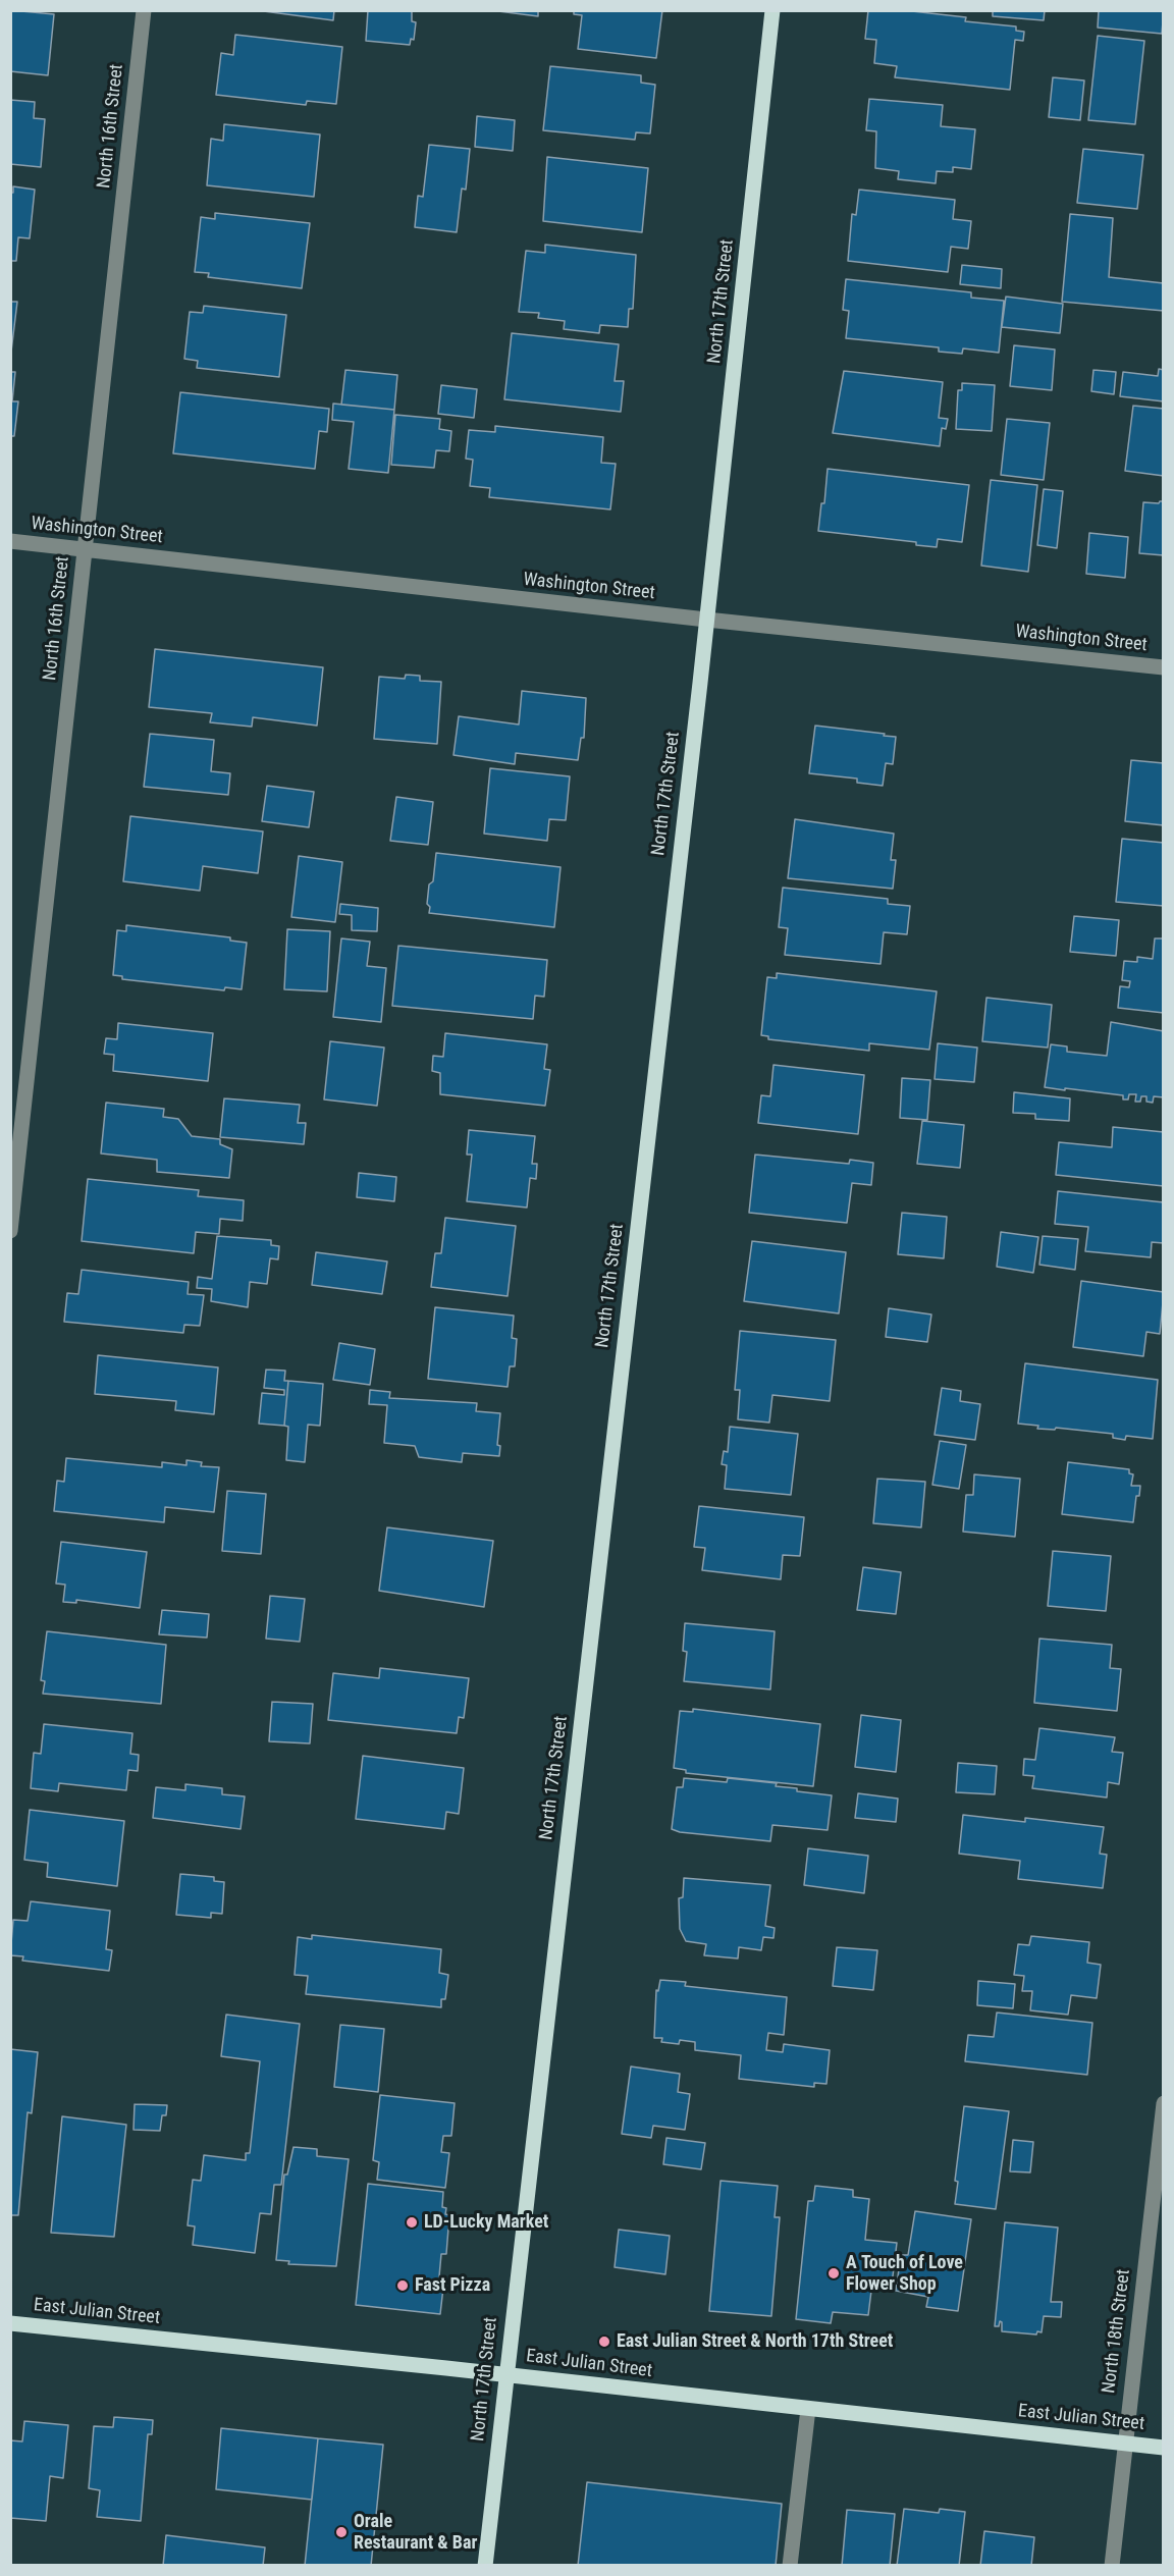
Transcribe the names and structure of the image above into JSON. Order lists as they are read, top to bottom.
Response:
{
  "streets": {
    "main road": ["North 17th Street", "East Julian Street"],
    "street": ["North 16th Street", "Washington Street", "North 18th Street"]
  },
  "crossings": [
    ["North 16th Street", "Washington Street"],
    ["North 17th Street", "Washington Street"],
    ["North 17th Street", "East Julian Street"],
    ["East Julian Street", "North 18th Street"]
  ],
  "places": [
    "LD-Lucky Market",
    "A Touch of Love Flower Shop",
    "Fast Pizza",
    "East Julian Street & North 17th Street",
    "Orale Restaurant & Bar"
  ]
}
